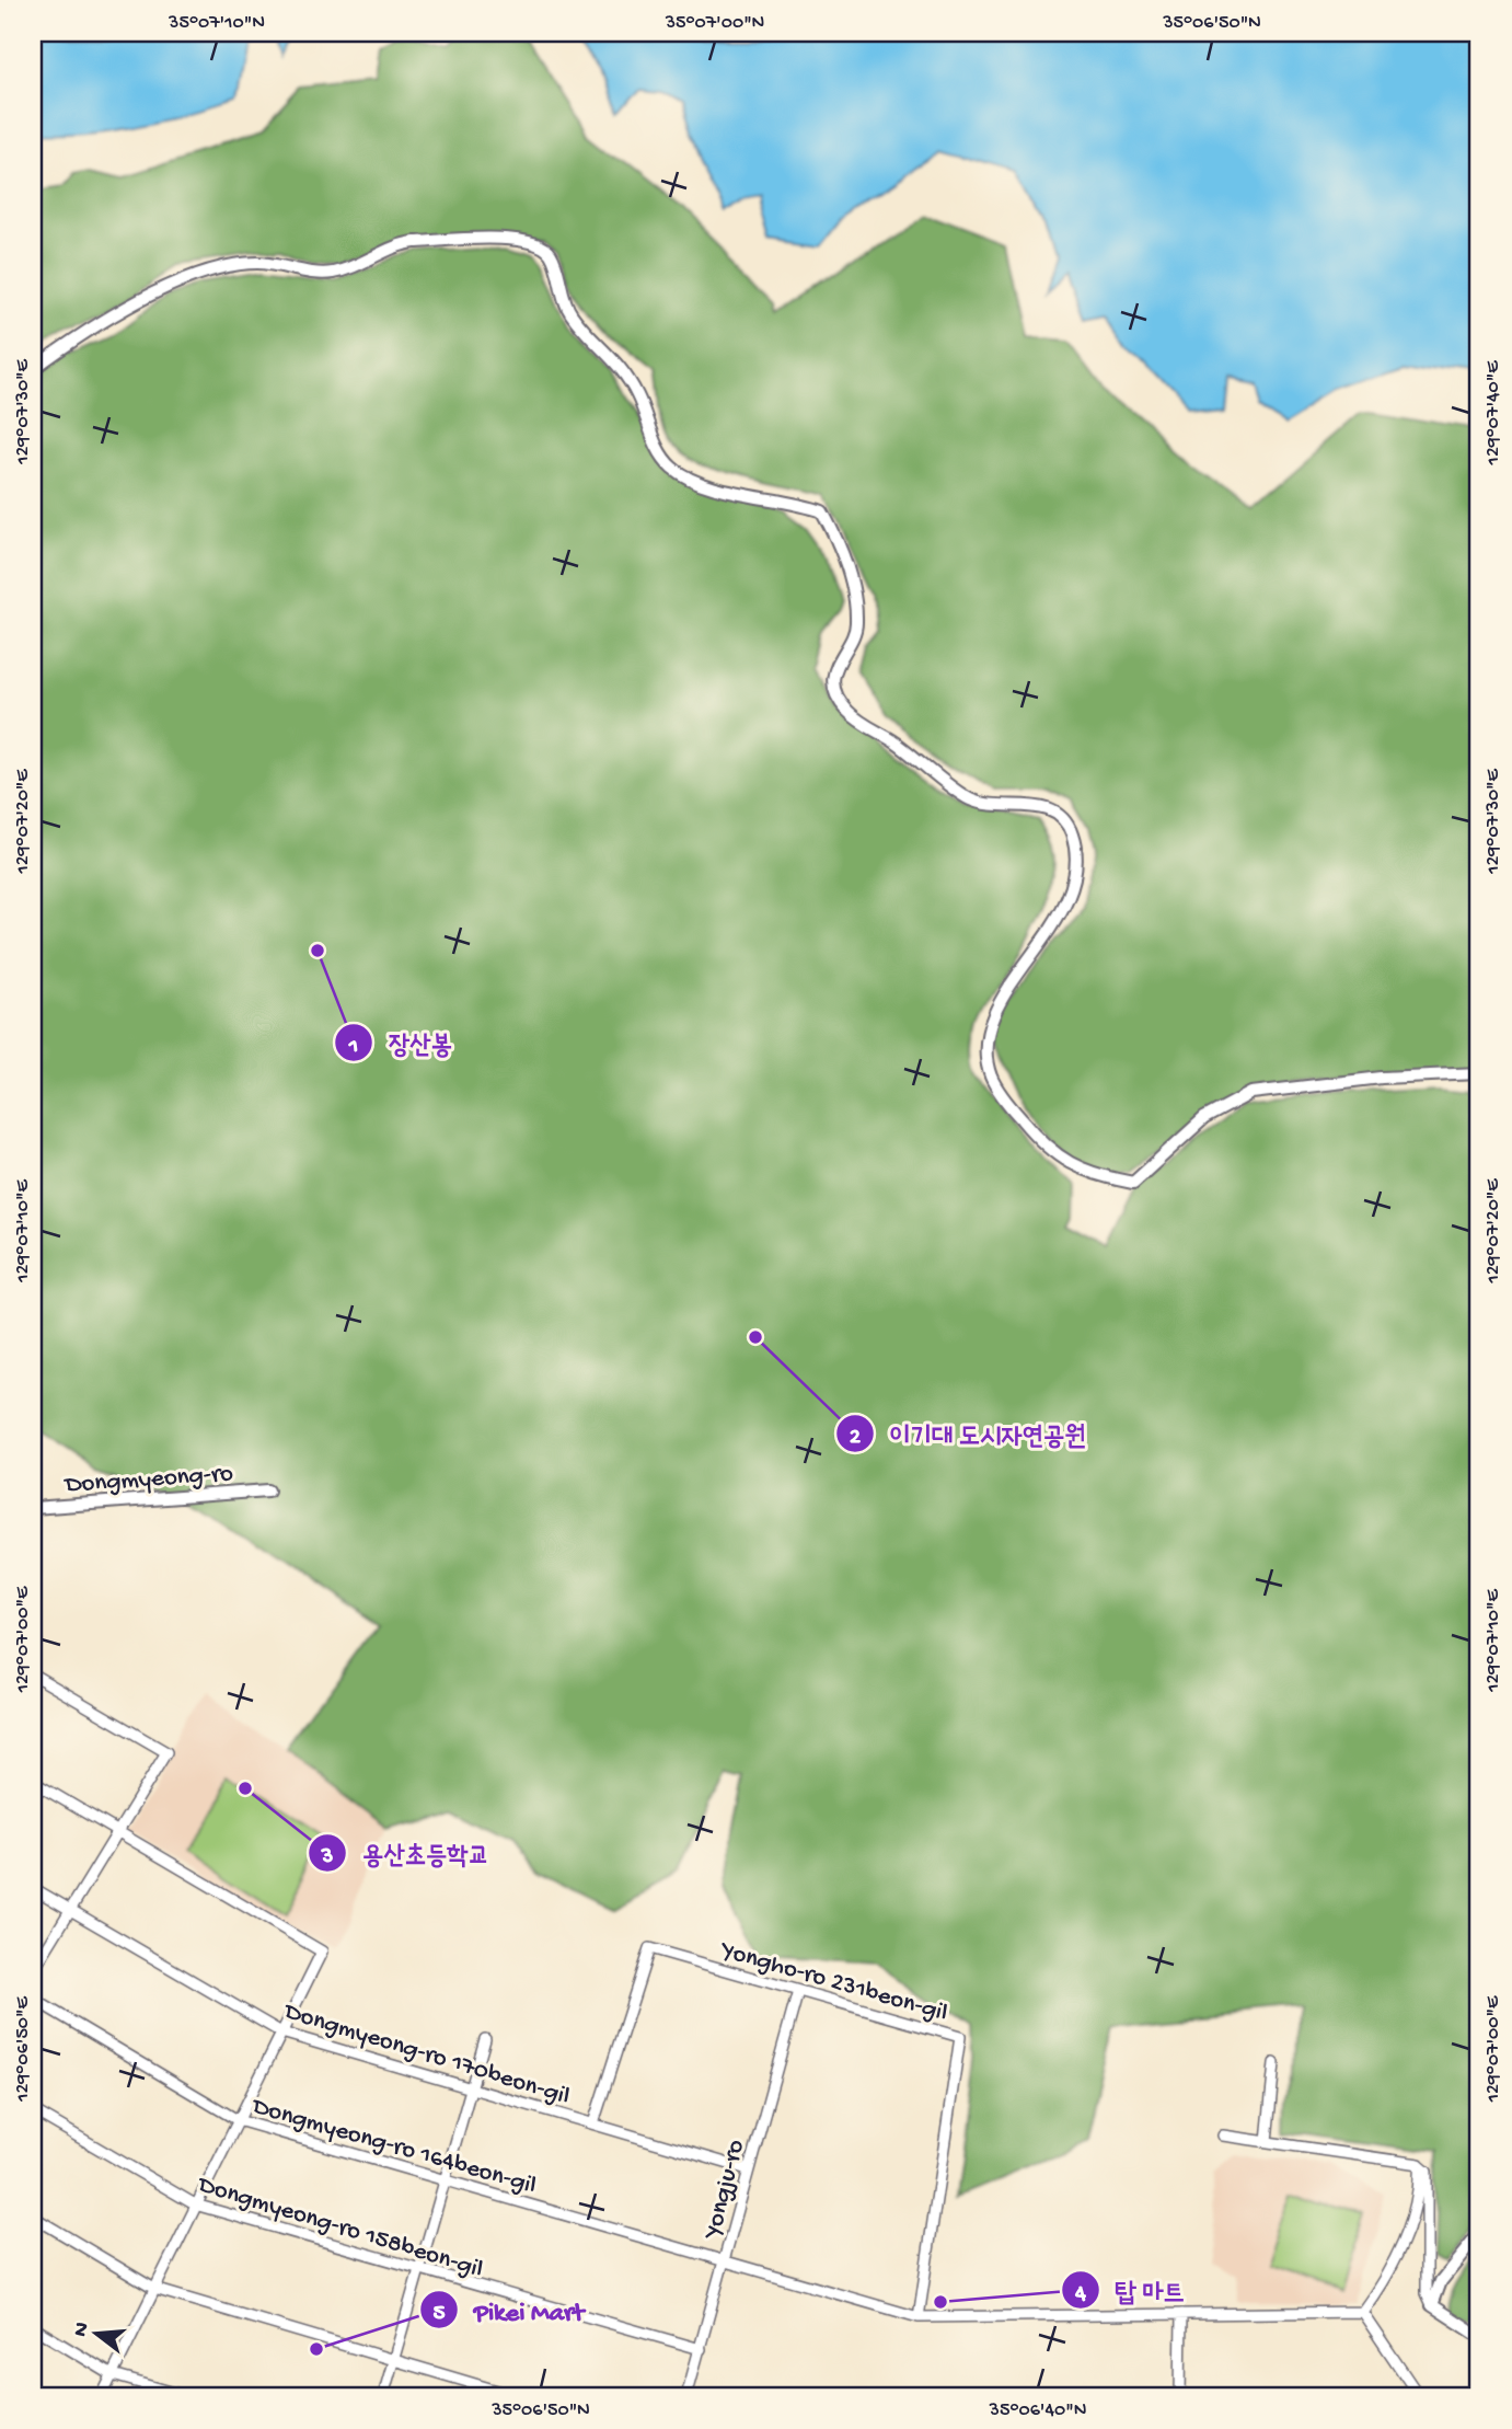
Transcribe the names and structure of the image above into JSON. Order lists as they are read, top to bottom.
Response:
{
  "streets": {
    "street": [
      "Dongmyeong-ro",
      "Yongho-ro 231beon-gil",
      "Dongmyeong-ro 170beon-gil",
      "Dongmyeong-ro 164beon-gil",
      "Yongju-ro",
      "Dongmyeong-ro 158beon-gil"
    ]
  },
  "crossings": [
    ["Yongho-ro 231beon-gil", "Dongmyeong-ro 170beon-gil"],
    ["Yongho-ro 231beon-gil", "Dongmyeong-ro 164beon-gil"],
    ["Yongho-ro 231beon-gil", "Yongju-ro"],
    ["Dongmyeong-ro 170beon-gil", "Yongju-ro"],
    ["Dongmyeong-ro 164beon-gil", "Yongju-ro"],
    ["Yongju-ro", "Dongmyeong-ro 158beon-gil"]
  ],
  "places": [
    "장산봉",
    "이기대 도시자연공원",
    "용산초등학교",
    "탑 마트",
    "Pikei Mart"
  ],
  "north": "left",
  "coordinates": [
    "35°07'10\"N",
    "35°07'00\"N",
    "35°06'50\"N",
    "129°07'30\"E",
    "129°07'40\"E",
    "129°07'20\"E",
    "129°07'10\"E",
    "129°07'00\"E",
    "129°06'50\"E",
    "35°06'40\"N"
  ]
}
